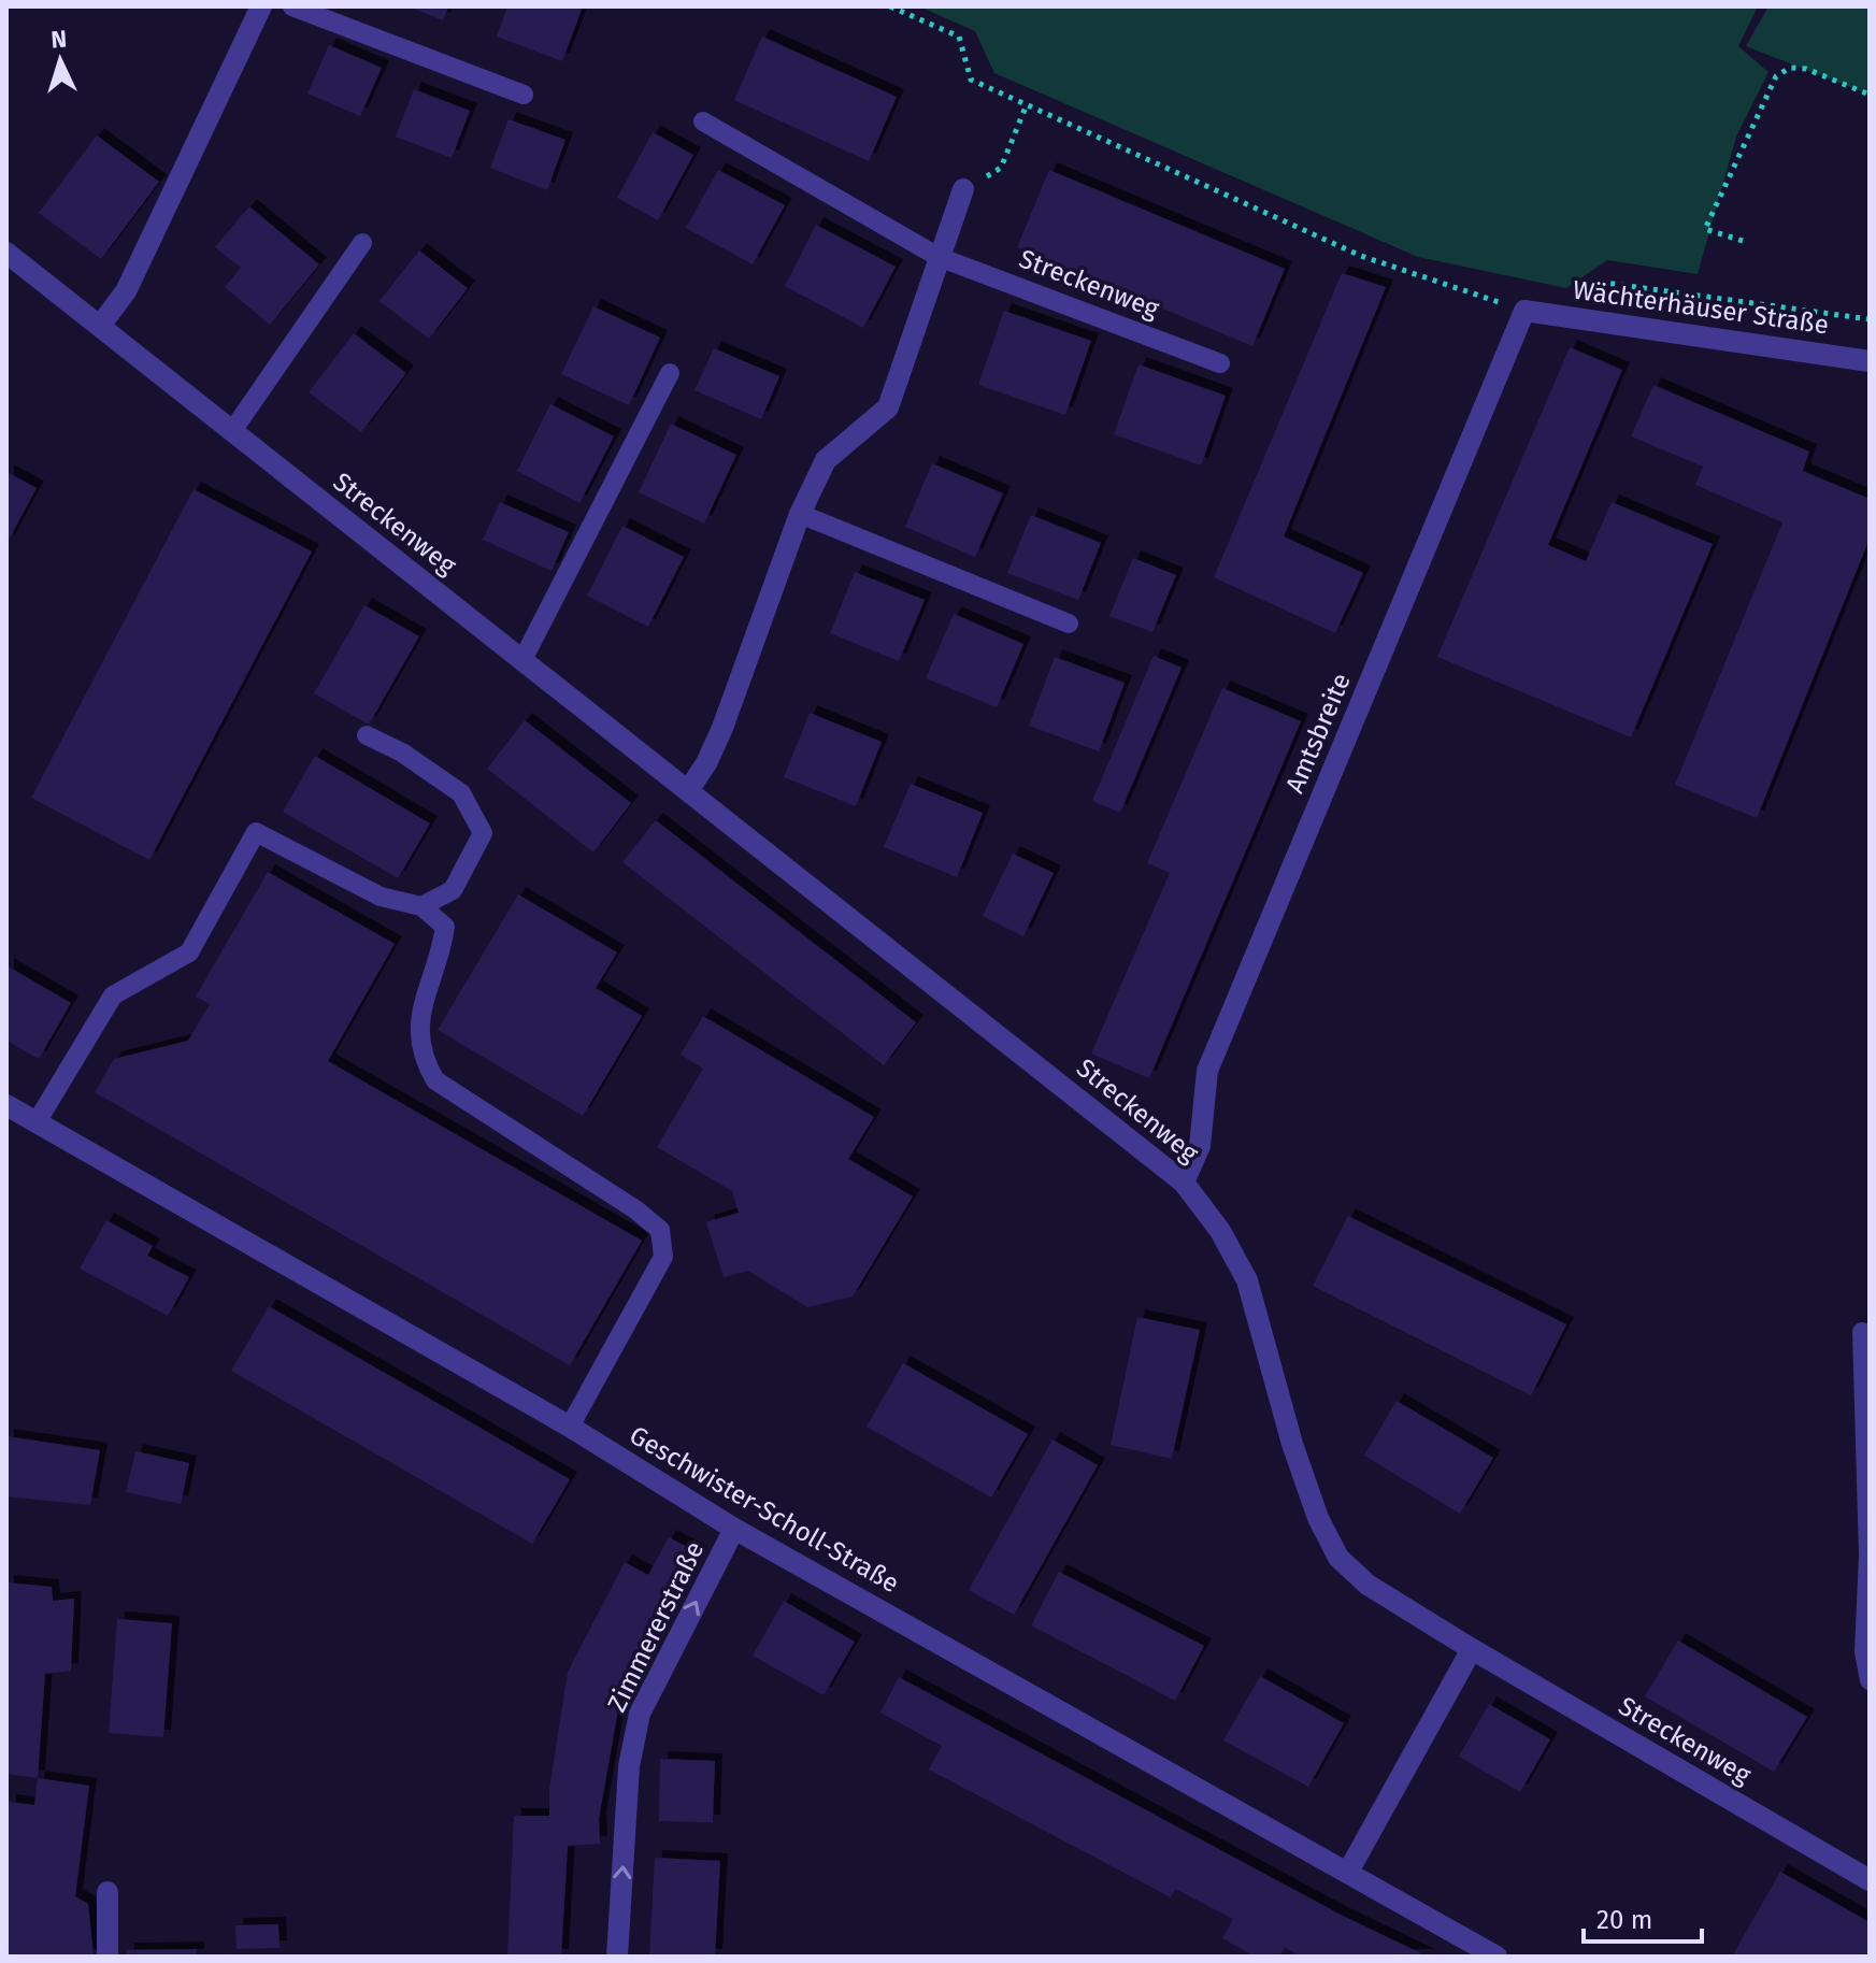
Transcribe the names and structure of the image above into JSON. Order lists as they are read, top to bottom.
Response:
{
  "streets": {
    "street": [
      "Streckenweg",
      "Wächterhäuser Straße",
      "Amtsbreite",
      "Geschwister-Scholl-Straße",
      "Zimmererstraße"
    ]
  },
  "crossings": [
    ["Streckenweg", "Amtsbreite"],
    ["Wächterhäuser Straße", "Amtsbreite"],
    ["Geschwister-Scholl-Straße", "Zimmererstraße"]
  ],
  "one_way": ["Zimmererstraße"],
  "scale_bar": "20 m",
  "north": "top"
}
